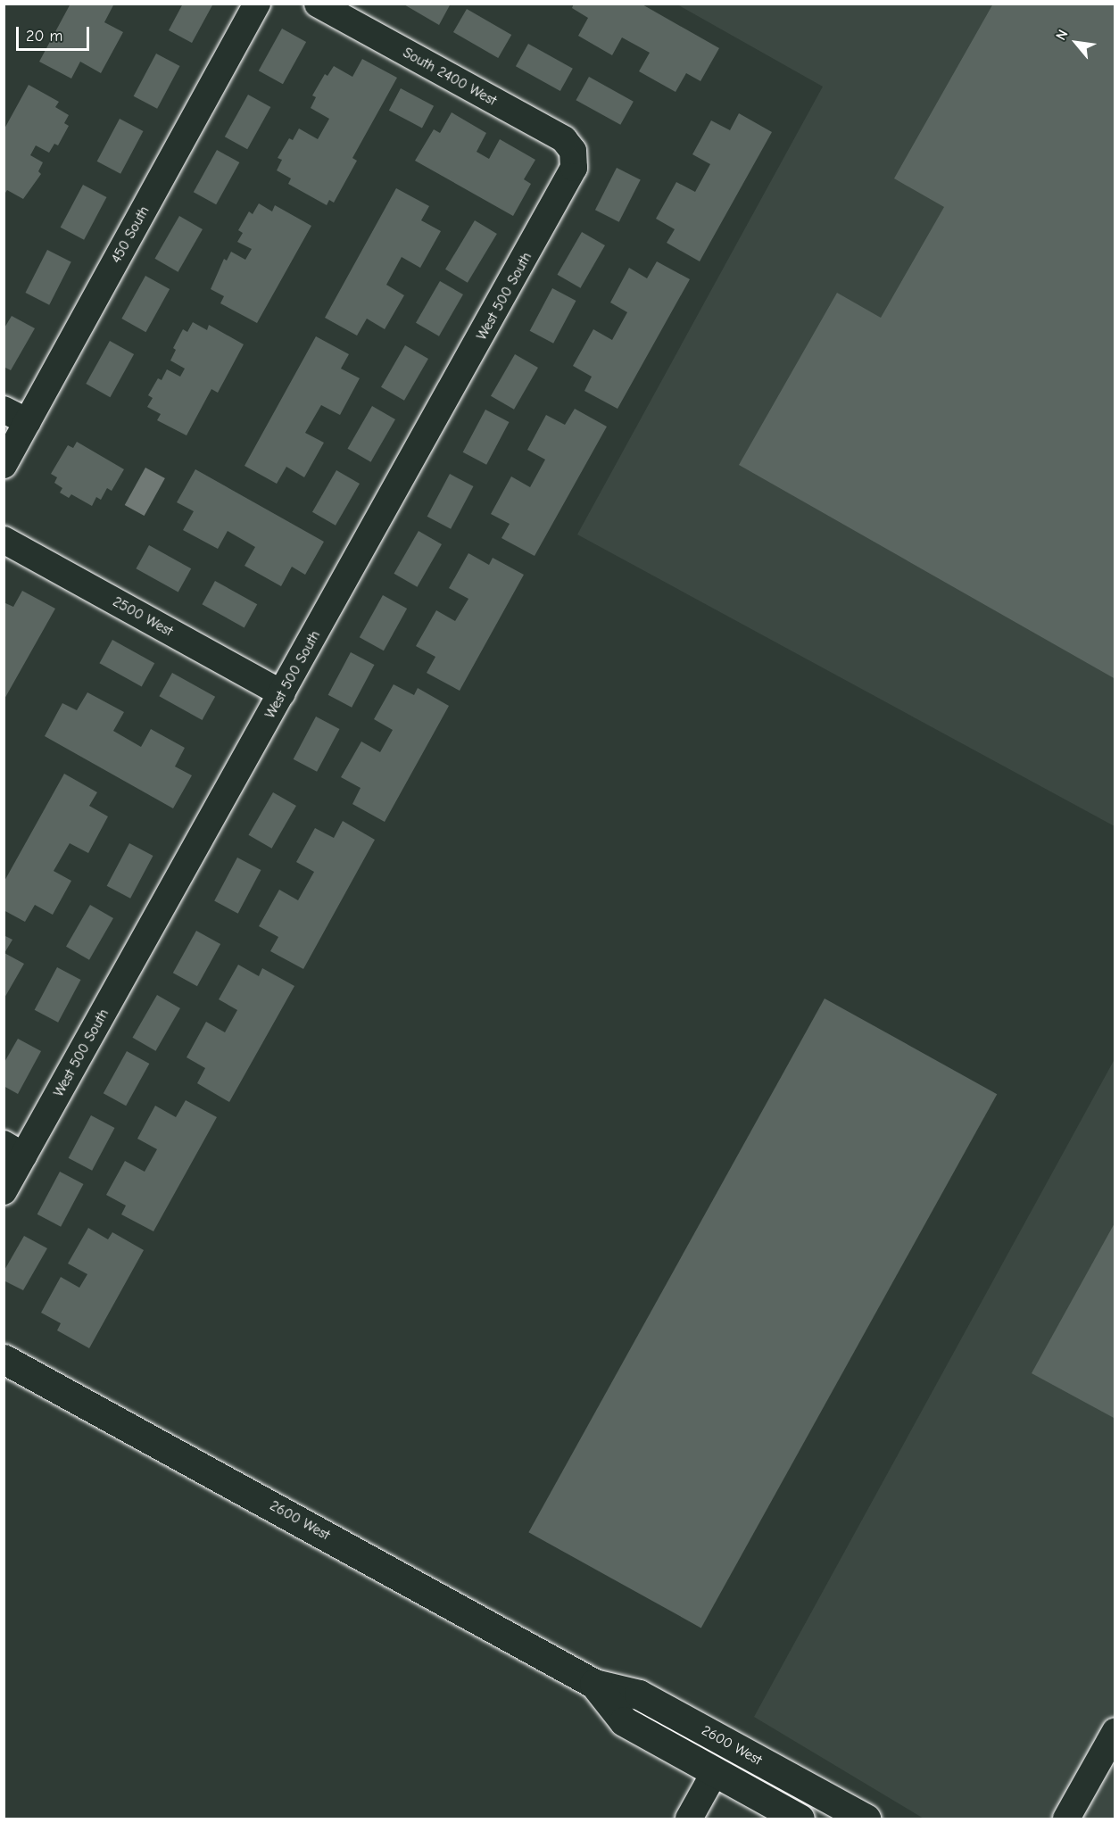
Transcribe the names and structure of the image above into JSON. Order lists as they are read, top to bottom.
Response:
{
  "streets": {
    "street": [
      "South 2400 West",
      "450 South",
      "West 500 South",
      "2500 West",
      "2600 West"
    ]
  },
  "crossings": [
    ["South 2400 West", "West 500 South"],
    ["West 500 South", "2500 West"]
  ],
  "scale_bar": "20 m",
  "north": "top left"
}
